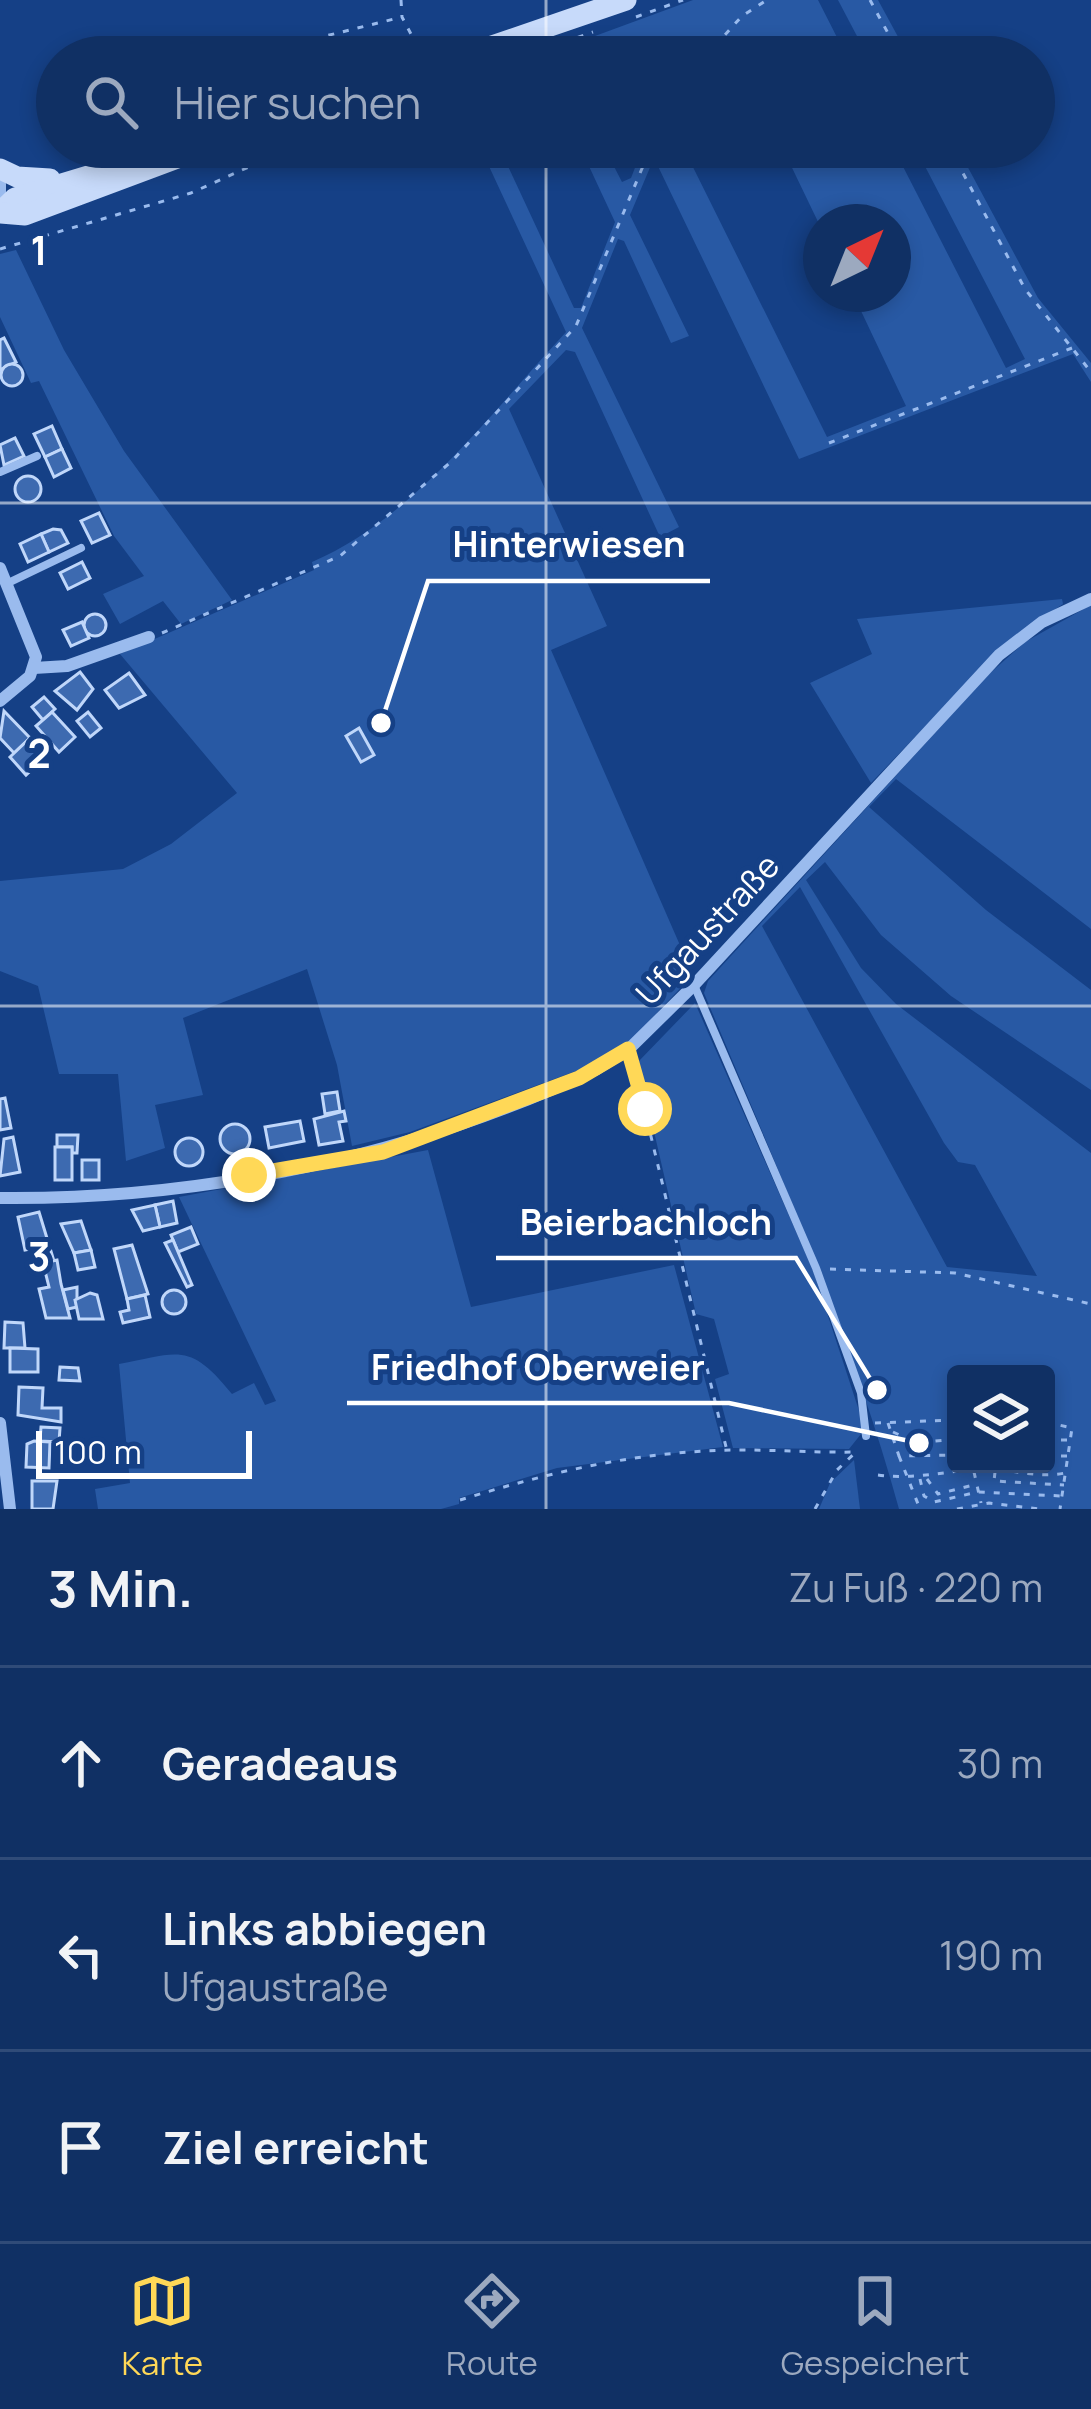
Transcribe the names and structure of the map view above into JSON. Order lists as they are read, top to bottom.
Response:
{
  "streets": {
    "street": ["Ufgaustraße"]
  },
  "places": ["Hinterwiesen", "Beierbachloch", "Friedhof Oberweier"],
  "scale_bar": "100 m",
  "north": "top right",
  "page": {
    "search": "Hier suchen",
    "scale": "100 m",
    "heading": ["3 Min.", "Zu Fuß · 220 m"],
    "list": [
      ["Geradeaus", "30 m"],
      ["Links abbiegen", "Ufgaustraße", "190 m"],
      "Ziel erreicht"
    ],
    "nav": ["Karte", "Route", "Gespeichert"]
  },
  "grid": {
    "rows": ["1", "2", "3"]
  }
}
